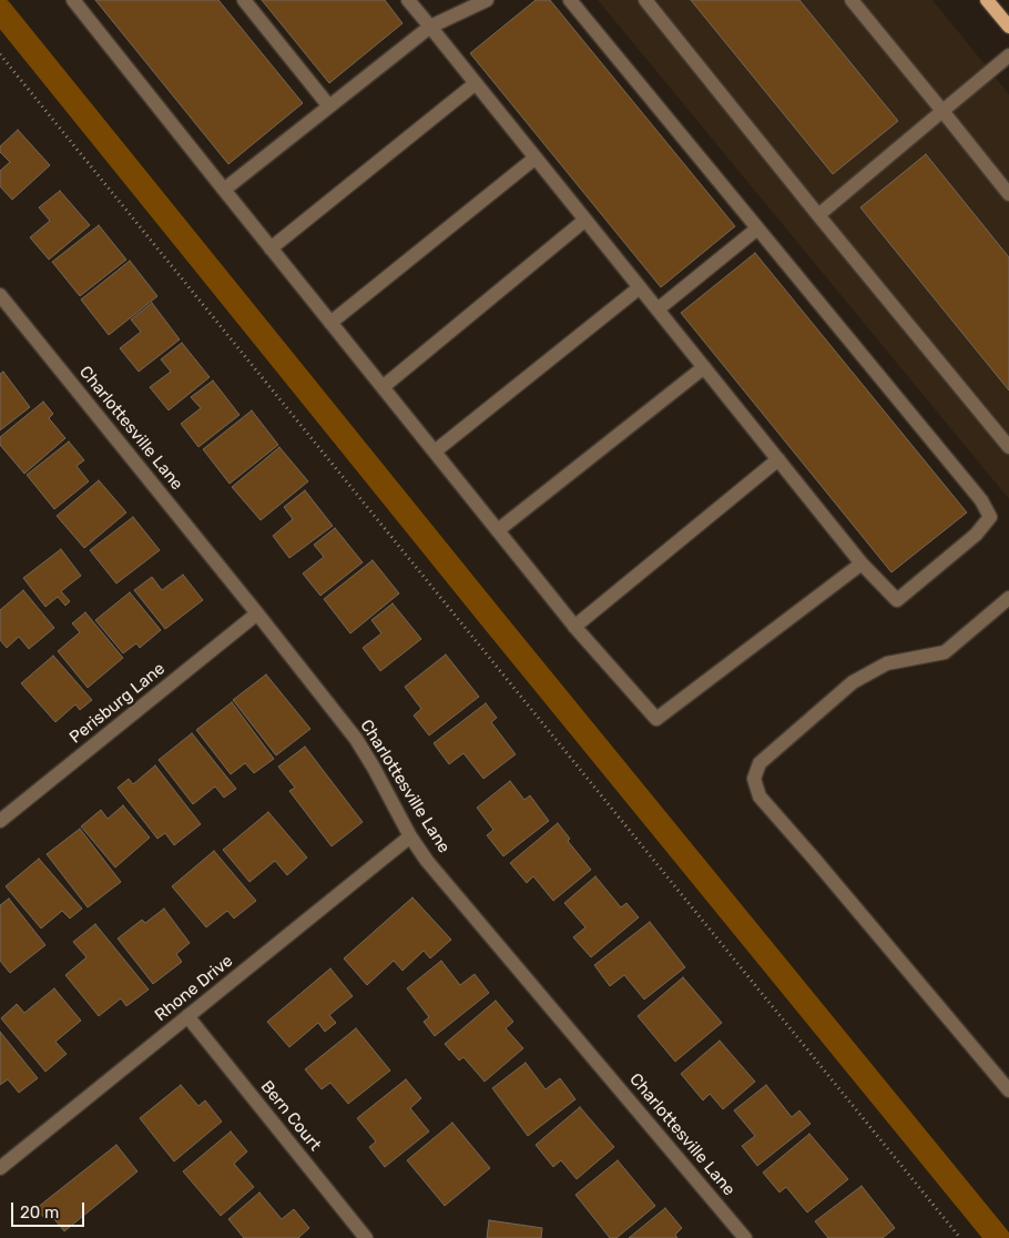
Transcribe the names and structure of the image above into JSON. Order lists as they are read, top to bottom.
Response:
{
  "streets": {
    "street": [
      "Charlottesville Lane",
      "Perisburg Lane",
      "Rhone Drive",
      "Bern Court"
    ]
  },
  "crossings": [
    ["Charlottesville Lane", "Perisburg Lane"],
    ["Charlottesville Lane", "Rhone Drive"],
    ["Rhone Drive", "Bern Court"]
  ],
  "scale_bar": "20 m"
}
